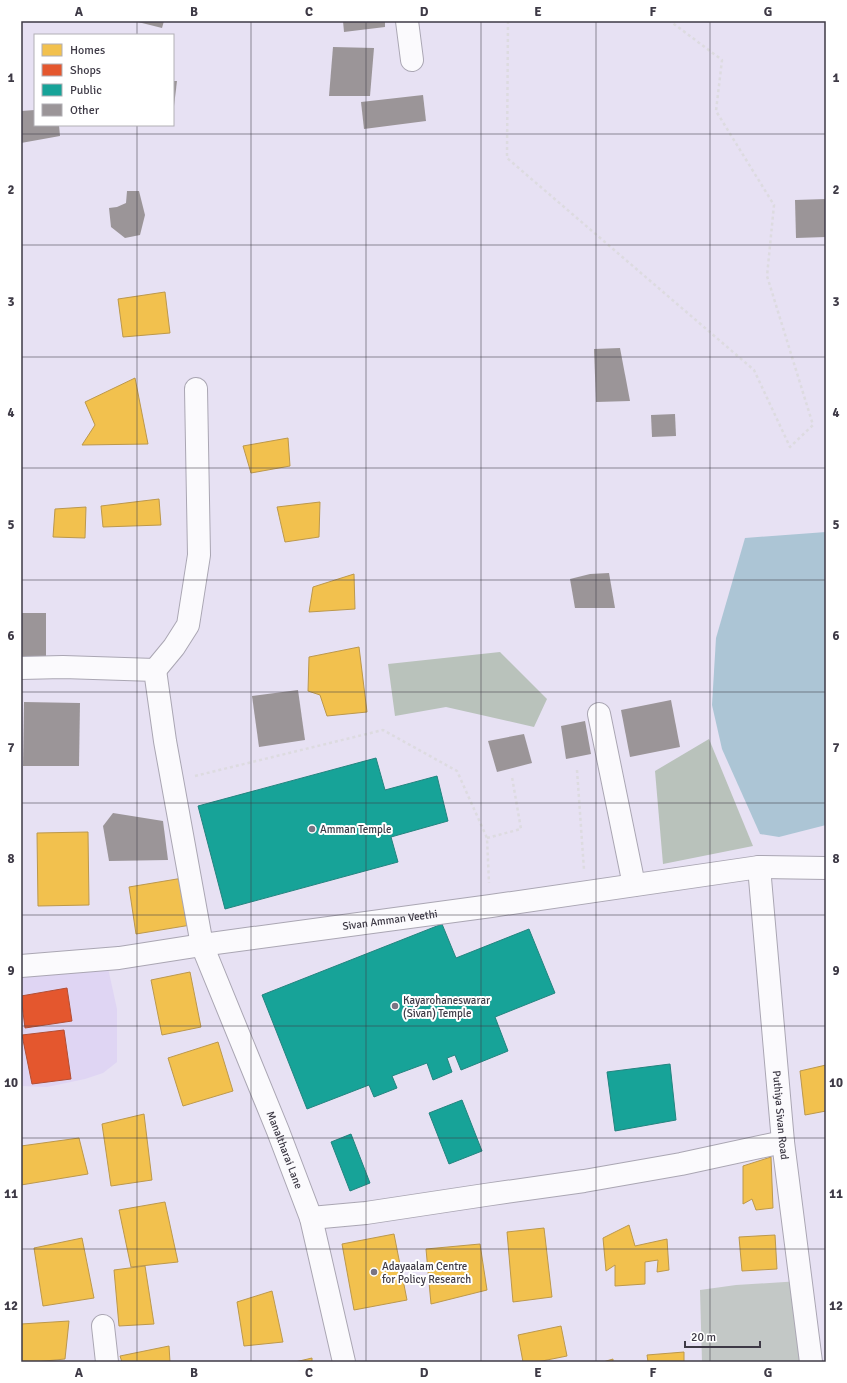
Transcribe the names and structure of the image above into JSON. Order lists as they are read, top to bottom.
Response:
{
  "streets": {
    "street": ["Sivan Amman Veethi", "Puthiya Sivan Road", "Manaltharai Lane"]
  },
  "crossings": [
    ["Sivan Amman Veethi", "Puthiya Sivan Road"],
    ["Sivan Amman Veethi", "Manaltharai Lane"]
  ],
  "places": ["Amman Temple", "Kayarohaneswarar (Sivan) Temple", "Adayaalam Centre for Policy Research"],
  "legend": [
    "Homes",
    "Shops",
    "Public",
    "Other"
  ],
  "scale_bar": "20 m",
  "grid": {
    "columns": [
      "A",
      "B",
      "C",
      "D",
      "E",
      "F",
      "G"
    ],
    "rows": [
      "1",
      "2",
      "3",
      "4",
      "5",
      "6",
      "7",
      "8",
      "9",
      "10",
      "11",
      "12"
    ]
  }
}
